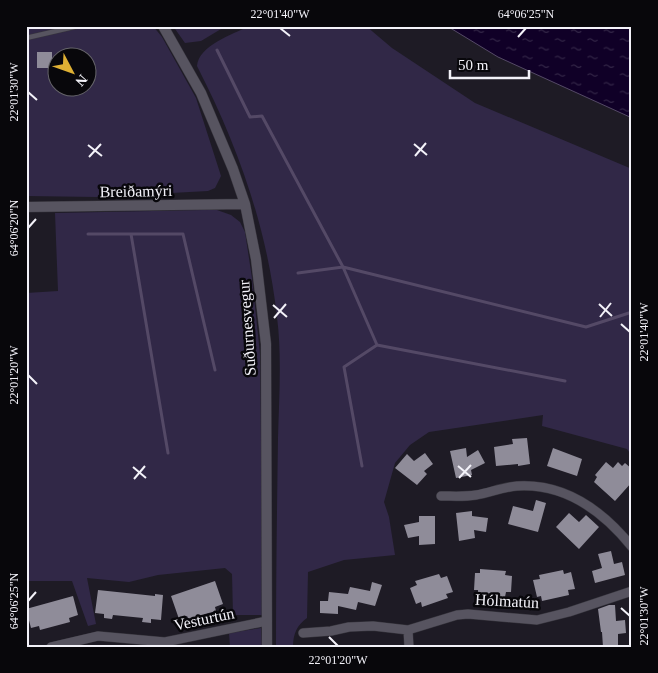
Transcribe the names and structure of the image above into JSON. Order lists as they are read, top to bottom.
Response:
{
  "streets": {
    "street": [
      "Breiðamýri",
      "Suðurnesvegur",
      "Hólmatún",
      "Vesturtún"
    ]
  },
  "crossings": [
    ["Breiðamýri", "Suðurnesvegur"],
    ["Suðurnesvegur", "Vesturtún"]
  ],
  "scale_bar": "50 m",
  "north": "bottom right",
  "coordinates": [
    "22°01'40\"W",
    "64°06'25\"N",
    "22°01'30\"W",
    "64°06'20\"N",
    "22°01'20\"W"
  ]
}
